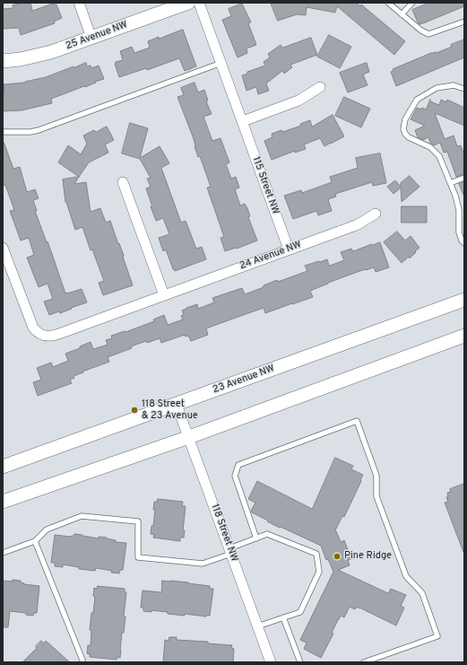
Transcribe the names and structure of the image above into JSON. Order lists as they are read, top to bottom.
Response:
{
  "streets": {
    "main road": ["25 Avenue NW", "23 Avenue NW"],
    "street": ["115 Street NW", "24 Avenue NW", "118 Street NW"]
  },
  "crossings": [
    ["115 Street NW", "24 Avenue NW"],
    ["23 Avenue NW", "118 Street NW"]
  ],
  "places": ["118 Street & 23 Avenue", "Pine Ridge"]
}
